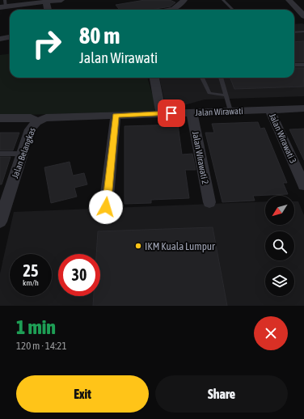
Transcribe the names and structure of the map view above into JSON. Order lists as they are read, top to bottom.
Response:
{
  "streets": {
    "street": [
      "Jalan Wirawati",
      "Jalan Wirawati 3",
      "Jalan Belangkas",
      "Jalan Wirawati 2"
    ]
  },
  "crossings": [
    ["Jalan Wirawati", "Jalan Wirawati 3"],
    ["Jalan Wirawati", "Jalan Belangkas"],
    ["Jalan Wirawati", "Jalan Wirawati 2"]
  ],
  "places": ["IKM Kuala Lumpur"],
  "north": "bottom left",
  "page": {
    "turn": ["80 m", "Jalan Wirawati"],
    "speed": "25 km/h",
    "limit": "30",
    "heading": ["1 min", "120 m · 14:21"],
    "buttons": ["Exit", "Share"]
  }
}
